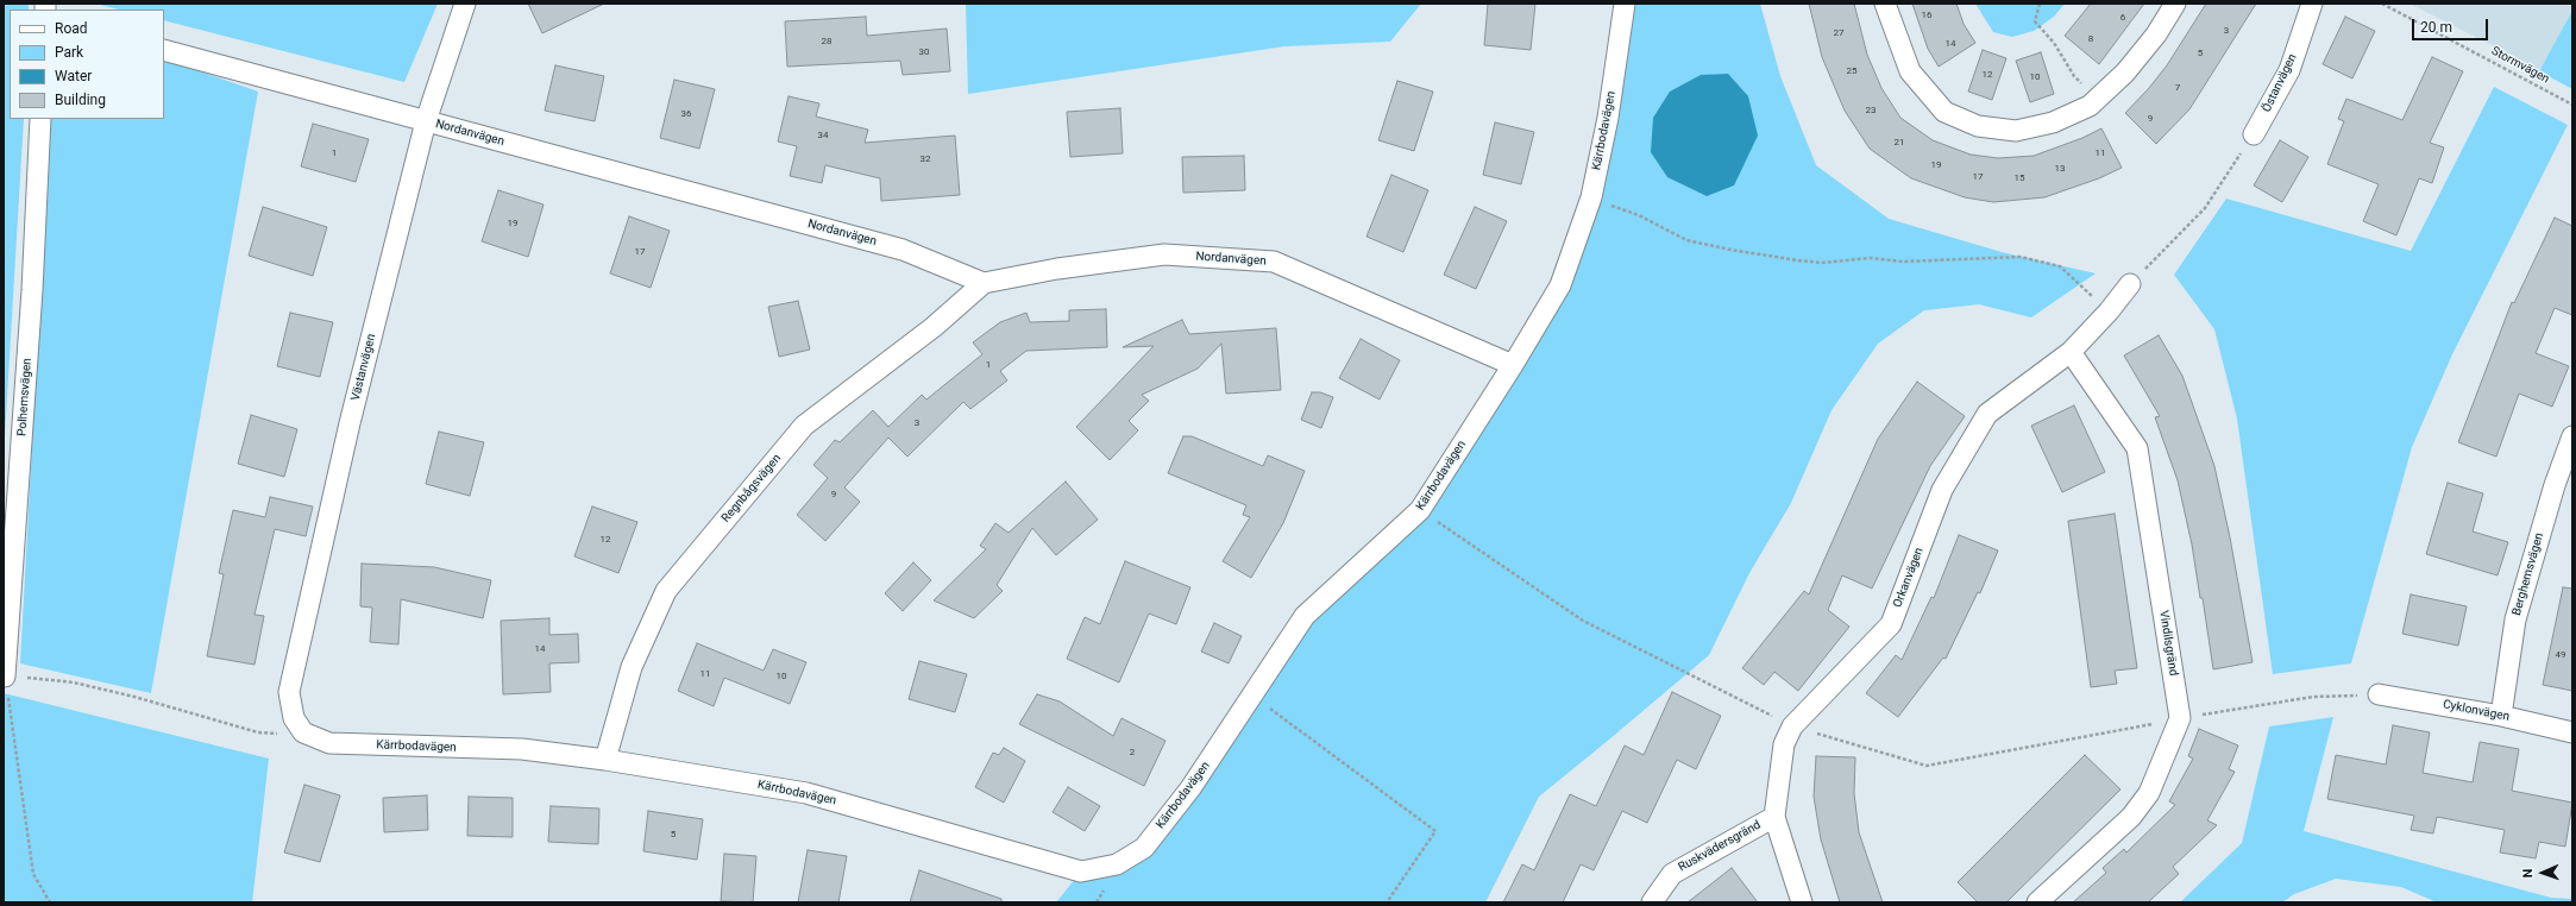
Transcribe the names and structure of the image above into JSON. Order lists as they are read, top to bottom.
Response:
{
  "streets": {
    "street": [
      "Östanvägen",
      "Kärrbodavägen",
      "Nordanvägen",
      "Västanvägen",
      "Polhemsvägen",
      "Regnbågsvägen",
      "Berghemsvägen",
      "Orkanvägen",
      "Vindilsgränd",
      "Cyklonvägen",
      "Ruskvädersgränd"
    ],
    "path": ["Stormvägen"]
  },
  "crossings": [
    ["Kärrbodavägen", "Nordanvägen"],
    ["Kärrbodavägen", "Västanvägen"],
    ["Kärrbodavägen", "Regnbågsvägen"],
    ["Nordanvägen", "Västanvägen"],
    ["Nordanvägen", "Regnbågsvägen"],
    ["Berghemsvägen", "Cyklonvägen"],
    ["Orkanvägen", "Vindilsgränd"],
    ["Orkanvägen", "Ruskvädersgränd"]
  ],
  "house_numbers": [
    "16",
    "6",
    "3",
    "27",
    "8",
    "28",
    "14",
    "30",
    "5",
    "25",
    "12",
    "10",
    "7",
    "23",
    "36",
    "9",
    "34",
    "21",
    "1",
    "11",
    "32",
    "19",
    "13",
    "17",
    "15",
    "19",
    "17",
    "1",
    "3",
    "9",
    "12",
    "14",
    "49",
    "11",
    "10",
    "2",
    "5"
  ],
  "legend": [
    "Road",
    "Park",
    "Water",
    "Building"
  ],
  "scale_bar": "20 m",
  "north": "left"
}
